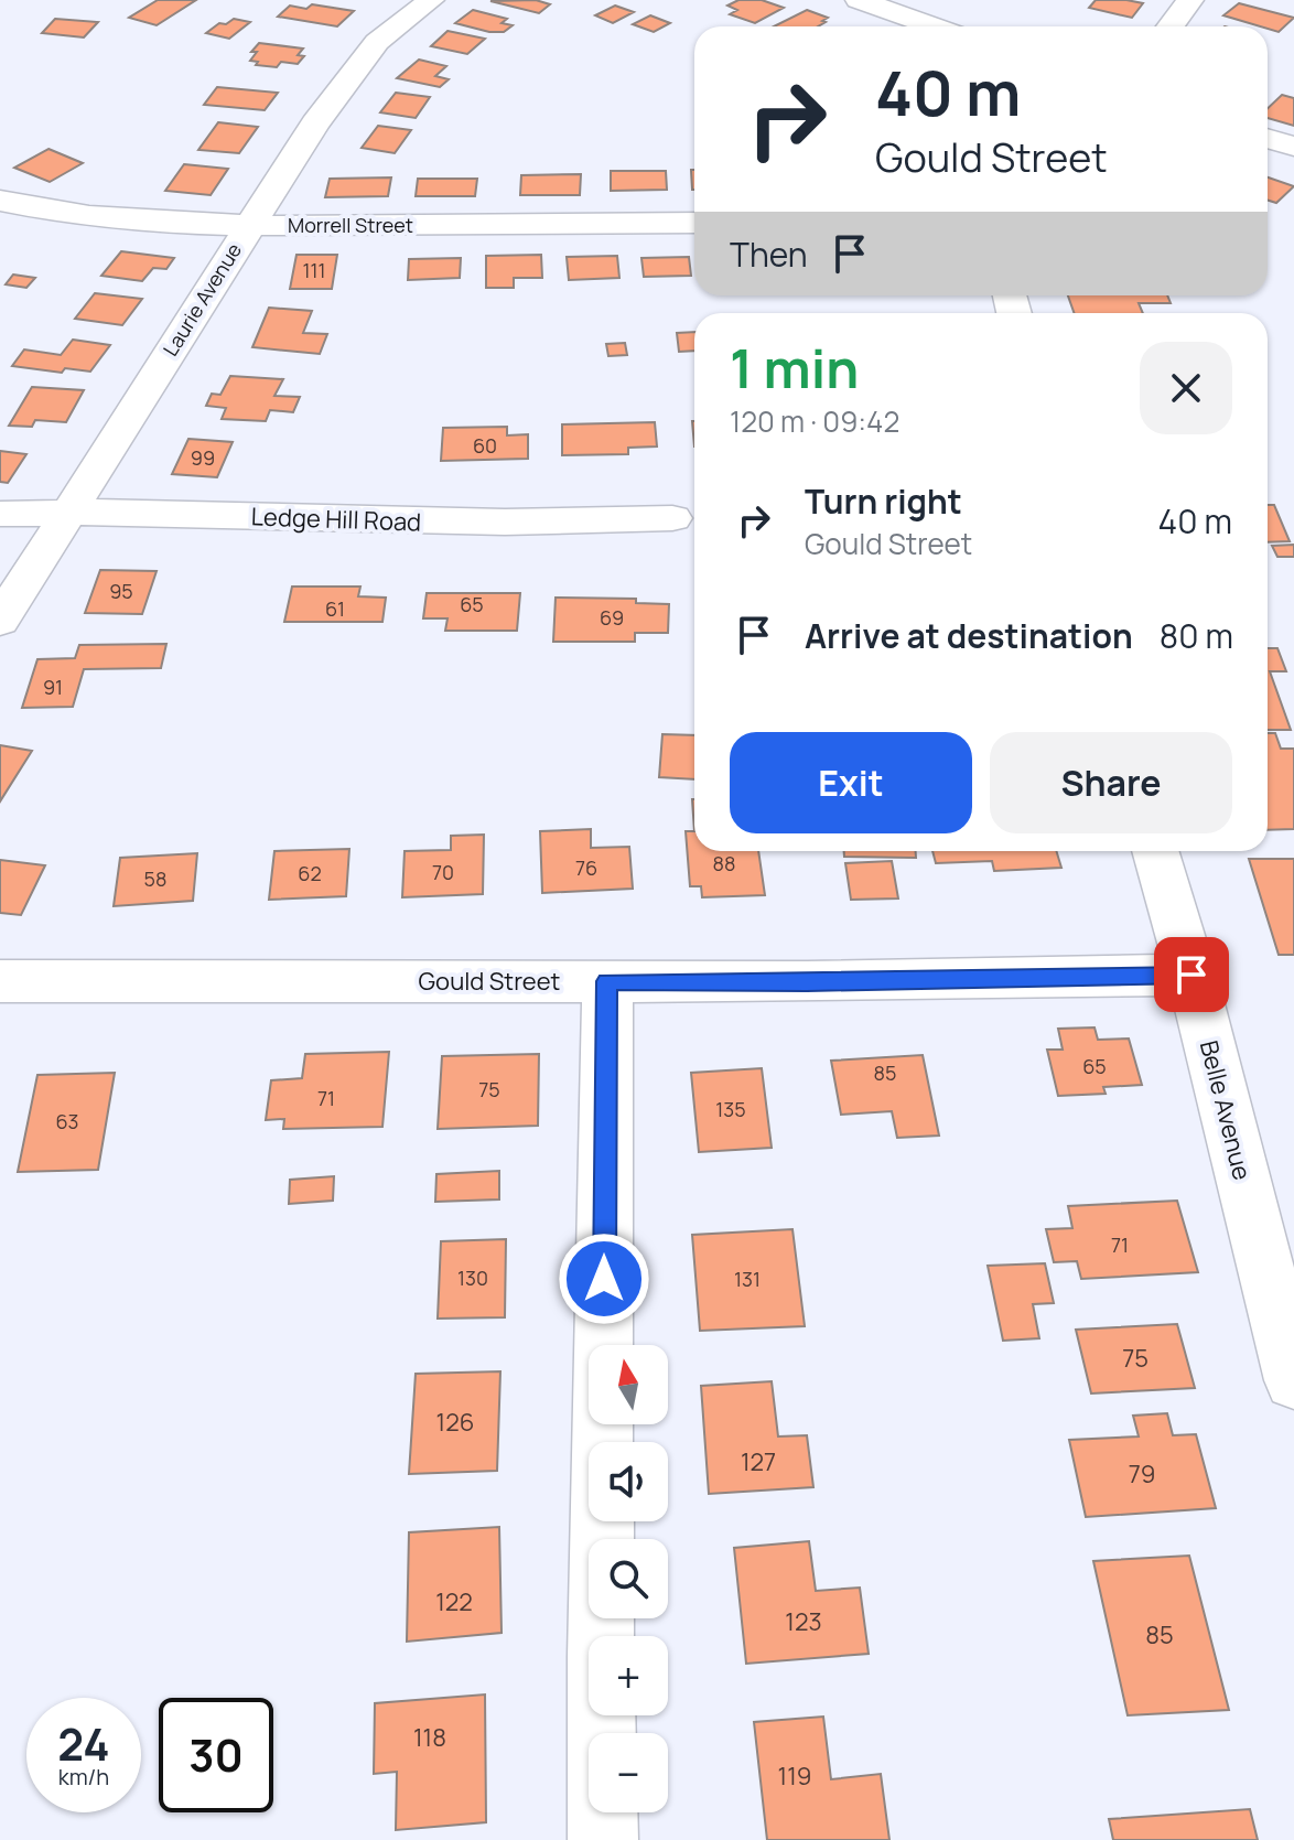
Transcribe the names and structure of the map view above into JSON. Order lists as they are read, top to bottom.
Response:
{
  "streets": {
    "street": [
      "Morrell Street",
      "Laurie Avenue",
      "Ledge Hill Road",
      "Gould Street",
      "Belle Avenue"
    ]
  },
  "crossings": [
    ["Morrell Street", "Laurie Avenue"],
    ["Laurie Avenue", "Ledge Hill Road"],
    ["Gould Street", "Belle Avenue"]
  ],
  "house_numbers": [
    "111",
    "60",
    "99",
    "95",
    "65",
    "61",
    "69",
    "91",
    "88",
    "76",
    "70",
    "62",
    "58",
    "65",
    "85",
    "75",
    "71",
    "135",
    "63",
    "71",
    "130",
    "131",
    "75",
    "126",
    "127",
    "79",
    "122",
    "123",
    "85",
    "118",
    "119"
  ],
  "north": "top",
  "page": {
    "turn": ["40 m", "Gould Street"],
    "then": "Then",
    "heading": ["1 min", "120 m · 09:42"],
    "list": [
      {
        "name": "Turn right",
        "note": "Gould Street",
        "value": "40 m"
      },
      {
        "name": "Arrive at destination",
        "value": "80 m"
      }
    ],
    "buttons": ["Exit", "Share"],
    "map_buttons": ["+", "−"],
    "speed": "24 km/h",
    "limit": "30"
  }
}
